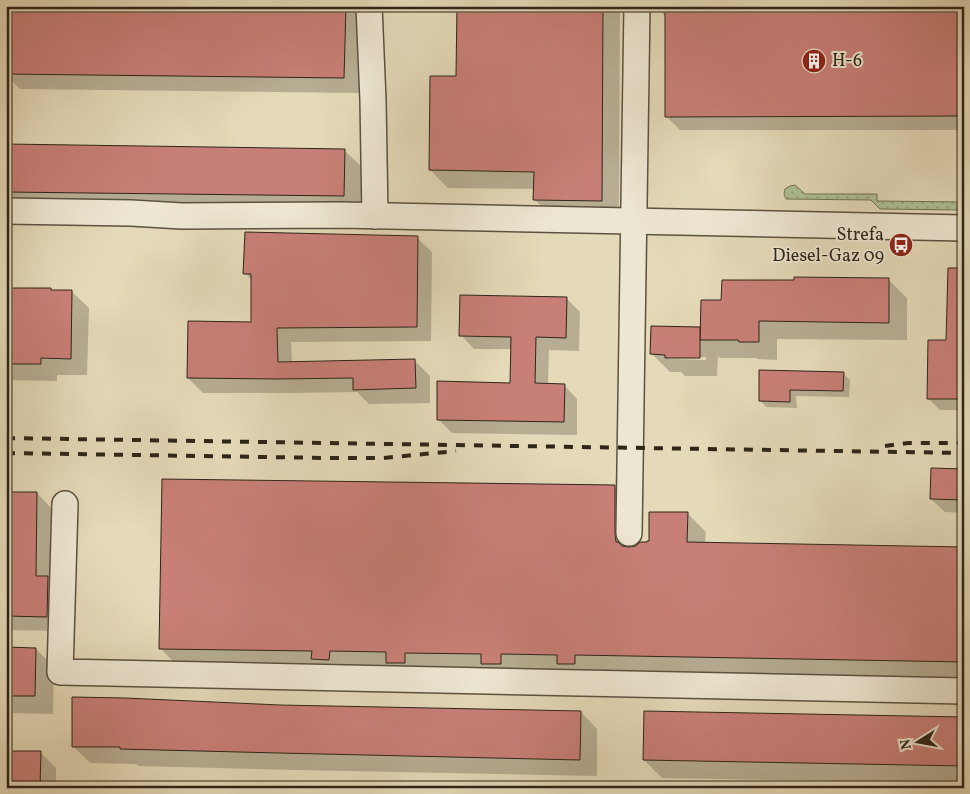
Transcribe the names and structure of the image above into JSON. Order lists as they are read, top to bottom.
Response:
{
  "places": {
    "building": ["H-6"],
    "bus stop": ["Strefa Diesel-Gaz 09"]
  },
  "north": "left"
}
